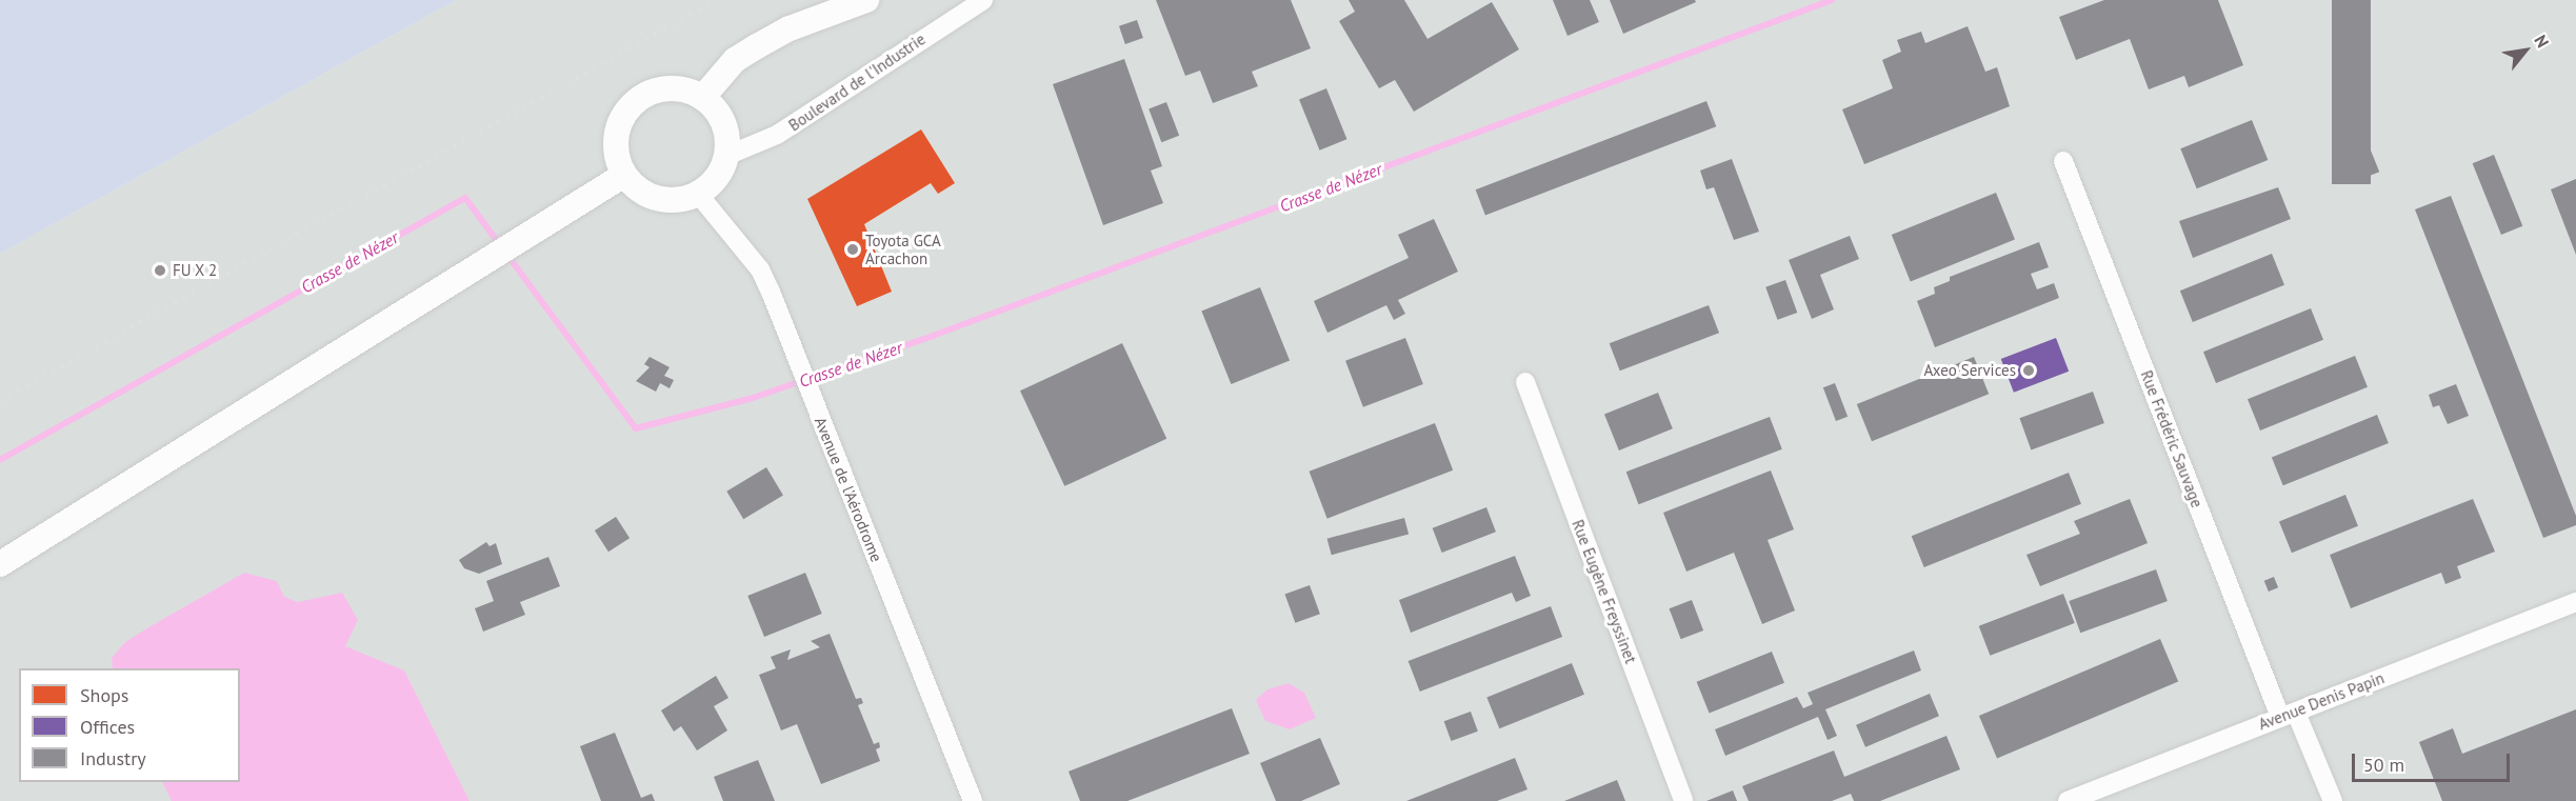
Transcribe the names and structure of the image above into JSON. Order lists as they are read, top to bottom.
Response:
{
  "streets": {
    "street": [
      "Boulevard de l'Industrie",
      "Rue Frédéric Sauvage",
      "Avenue de l'Aérodrome",
      "Rue Eugène Freyssinet",
      "Avenue Denis Papin"
    ]
  },
  "crossings": [
    ["Boulevard de l'Industrie", "Avenue de l'Aérodrome"],
    ["Rue Frédéric Sauvage", "Avenue Denis Papin"]
  ],
  "water": ["Crasse de Nézer"],
  "places": ["Toyota GCA Arcachon", "FU X 2", "Axeo Services"],
  "legend": ["Shops", "Offices", "Industry"],
  "scale_bar": "50 m",
  "north": "top right"
}
